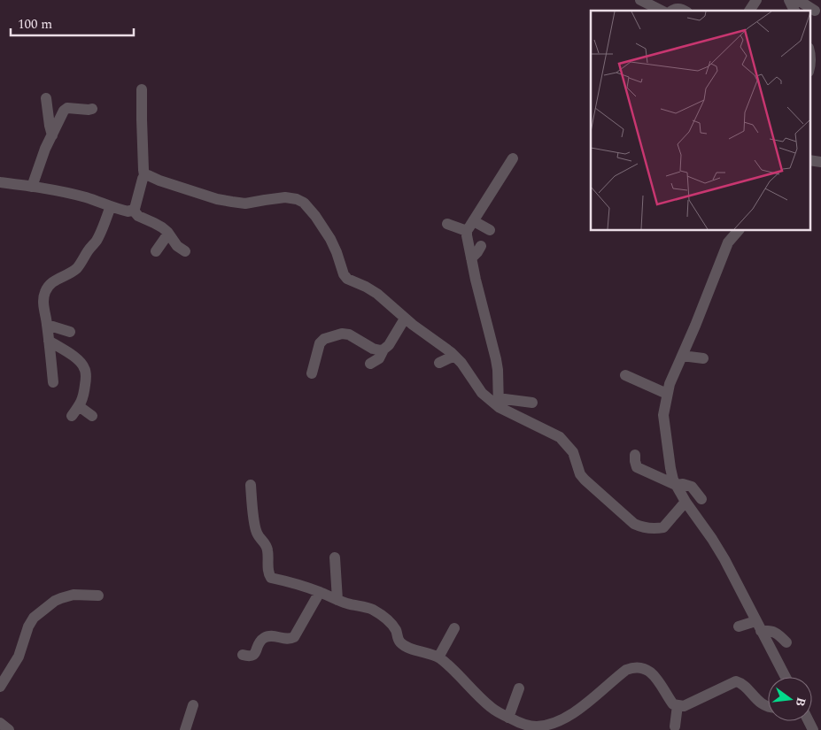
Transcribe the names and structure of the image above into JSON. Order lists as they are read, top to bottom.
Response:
{
  "scale_bar": "100 m",
  "north": "right"
}
